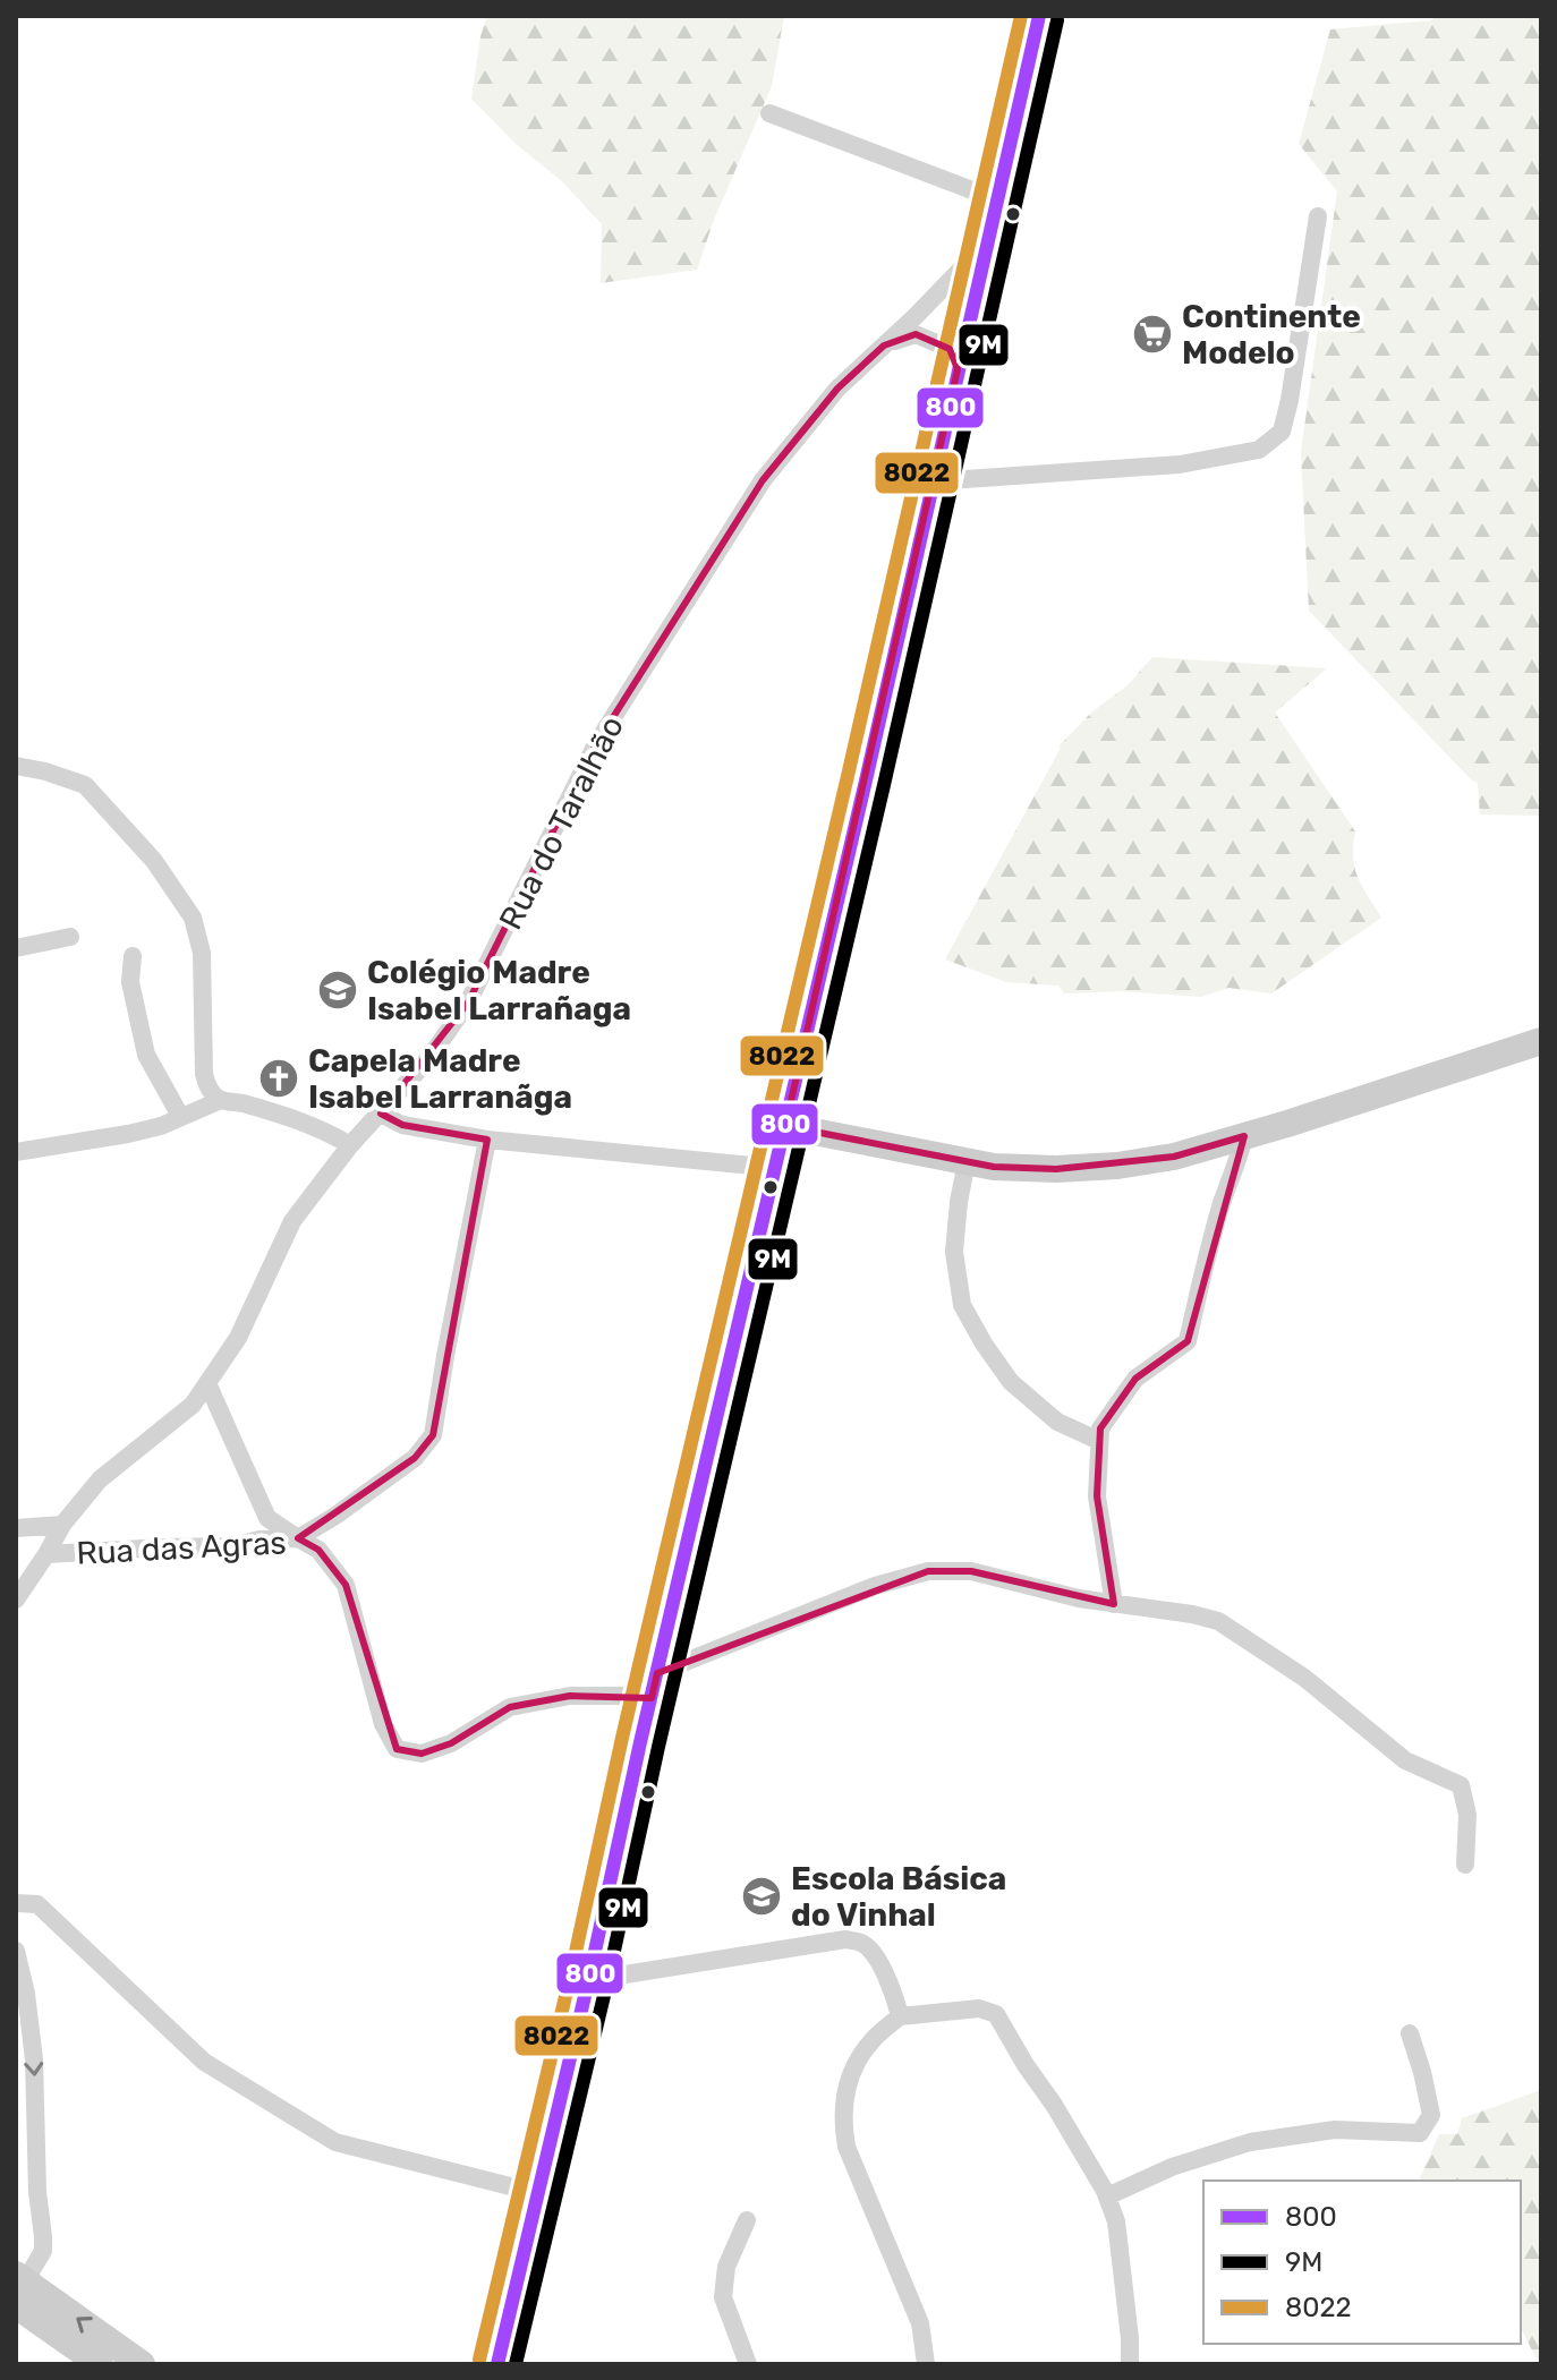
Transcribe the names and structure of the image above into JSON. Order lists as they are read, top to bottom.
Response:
{
  "streets": {
    "street": ["Rua do Taralhão", "Rua das Agras"]
  },
  "crossings": [
    ["Rua do Taralhão", "Rua das Agras"]
  ],
  "places": {
    "supermarket": ["Continente Modelo"],
    "school or university": ["Colégio Madre Isabel Larrañaga", "Escola Básica do Vinhal"],
    "church": ["Capela Madre Isabel Larranãga"]
  },
  "lines": ["transit line 800", "transit line 8022", "transit line 9M"],
  "legend": ["800", "9M", "8022"]
}
